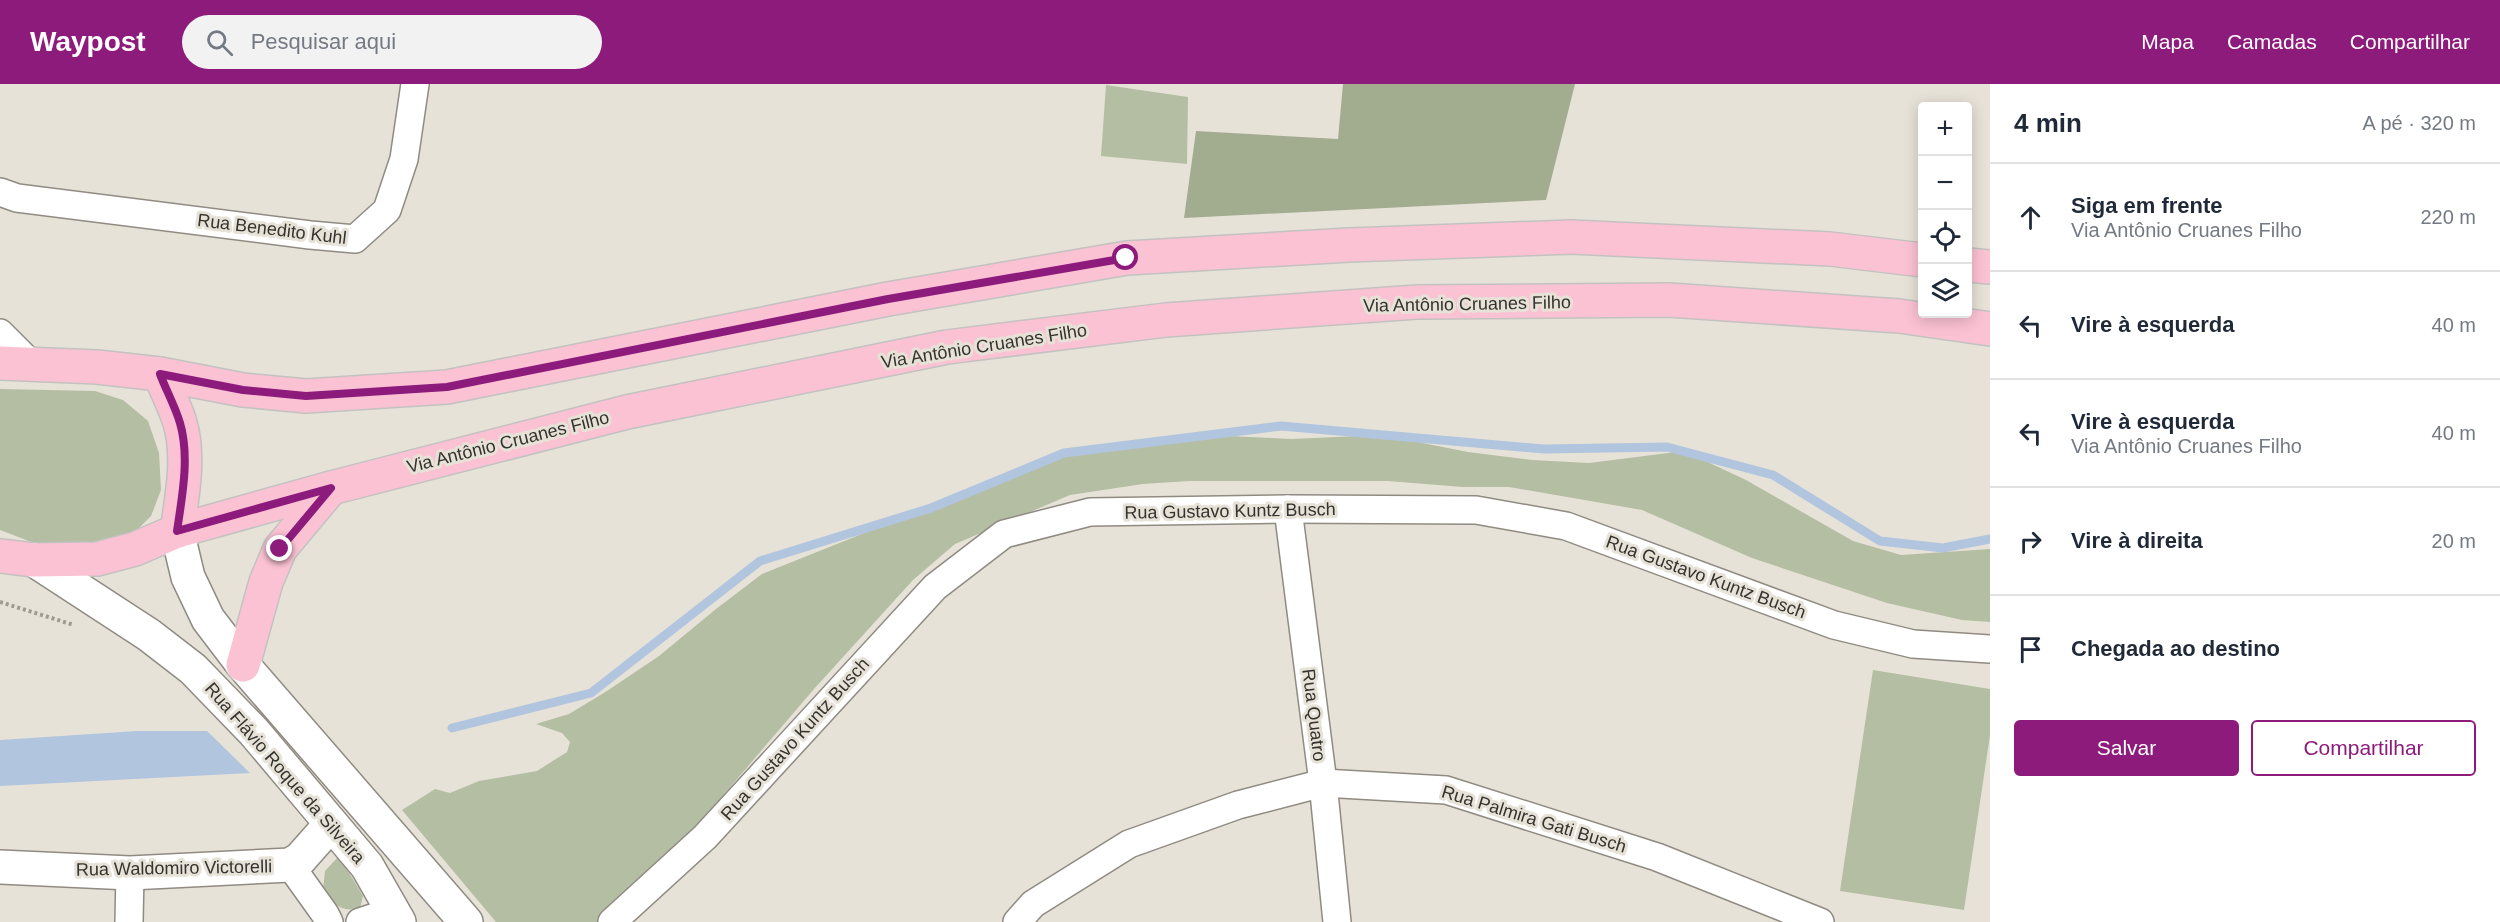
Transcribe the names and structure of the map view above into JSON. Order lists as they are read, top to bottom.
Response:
{
  "streets": {
    "main road": ["Via Antônio Cruanes Filho"],
    "street": [
      "Rua Benedito Kuhl",
      "Rua Gustavo Kuntz Busch",
      "Rua Quatro",
      "Rua Flávio Roque da Silveira",
      "Rua Palmira Gati Busch",
      "Rua Waldomiro Victorelli"
    ]
  },
  "crossings": [
    ["Via Antônio Cruanes Filho", "Rua Flávio Roque da Silveira"],
    ["Rua Gustavo Kuntz Busch", "Rua Quatro"],
    ["Rua Quatro", "Rua Palmira Gati Busch"],
    ["Rua Flávio Roque da Silveira", "Rua Waldomiro Victorelli"]
  ],
  "page": {
    "header": "Waypost",
    "search": "Pesquisar aqui",
    "nav": ["Mapa", "Camadas", "Compartilhar"],
    "heading": ["4 min", "A pé · 320 m"],
    "map_buttons": ["+", "−"],
    "list": [
      ["Siga em frente", "Via Antônio Cruanes Filho", "220 m"],
      ["Vire à esquerda", "40 m"],
      ["Vire à esquerda", "Via Antônio Cruanes Filho", "40 m"],
      ["Vire à direita", "20 m"],
      "Chegada ao destino"
    ],
    "buttons": ["Salvar", "Compartilhar"]
  }
}
